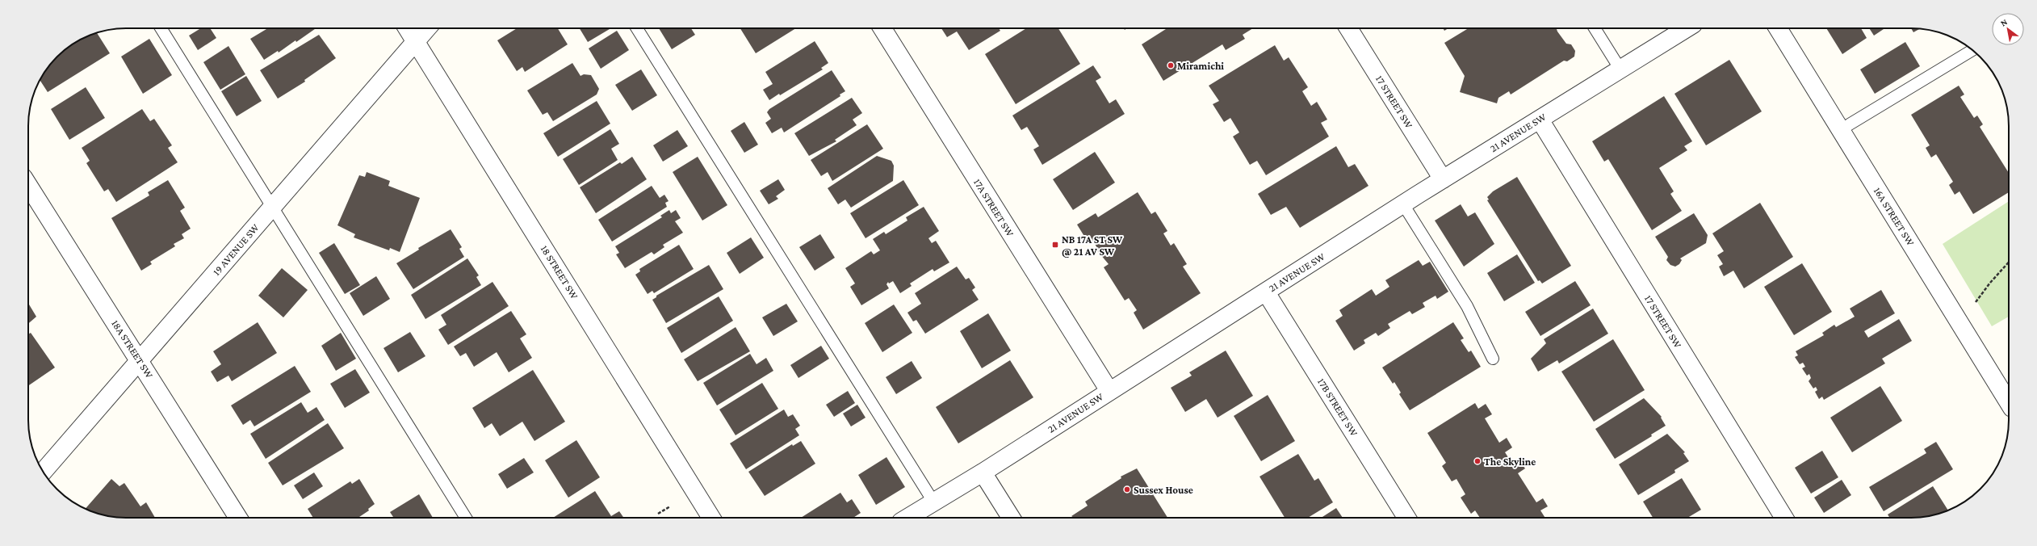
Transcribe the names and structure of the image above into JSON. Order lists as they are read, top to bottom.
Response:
{
  "streets": {
    "street": [
      "17 STREET SW",
      "21 AVENUE SW",
      "17A STREET SW",
      "16A STREET SW",
      "19 AVENUE SW",
      "18 STREET SW",
      "18A STREET SW",
      "17B STREET SW"
    ]
  },
  "crossings": [
    ["17 STREET SW", "21 AVENUE SW"],
    ["21 AVENUE SW", "17A STREET SW"],
    ["21 AVENUE SW", "17B STREET SW"],
    ["19 AVENUE SW", "18 STREET SW"],
    ["19 AVENUE SW", "18A STREET SW"]
  ],
  "places": {
    "other": ["Miramichi", "The Skyline", "Sussex House"],
    "transit": ["NB 17A ST SW @ 21 AV SW"]
  },
  "north": "top left"
}
